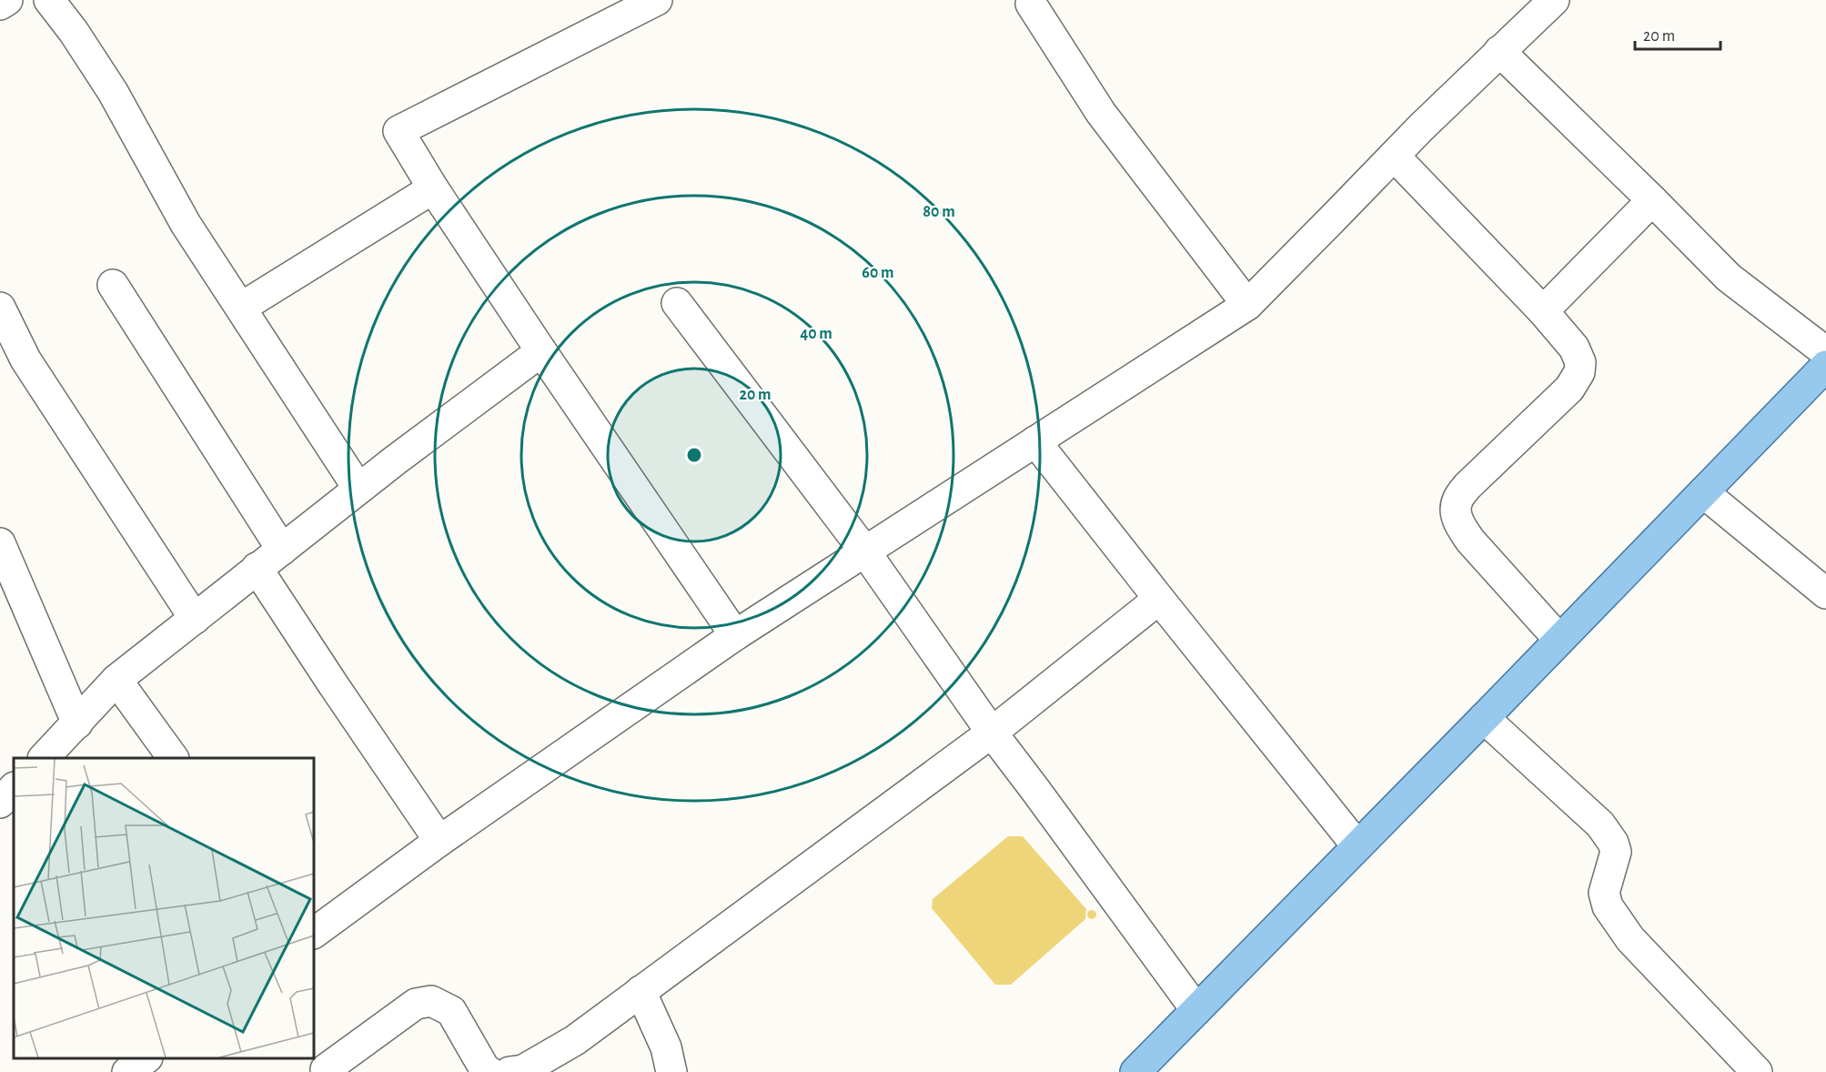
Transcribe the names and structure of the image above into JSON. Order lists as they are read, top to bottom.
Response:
{
  "scale_bar": "20 m",
  "rings": [
    "80 m",
    "60 m",
    "40 m",
    "20 m"
  ]
}
